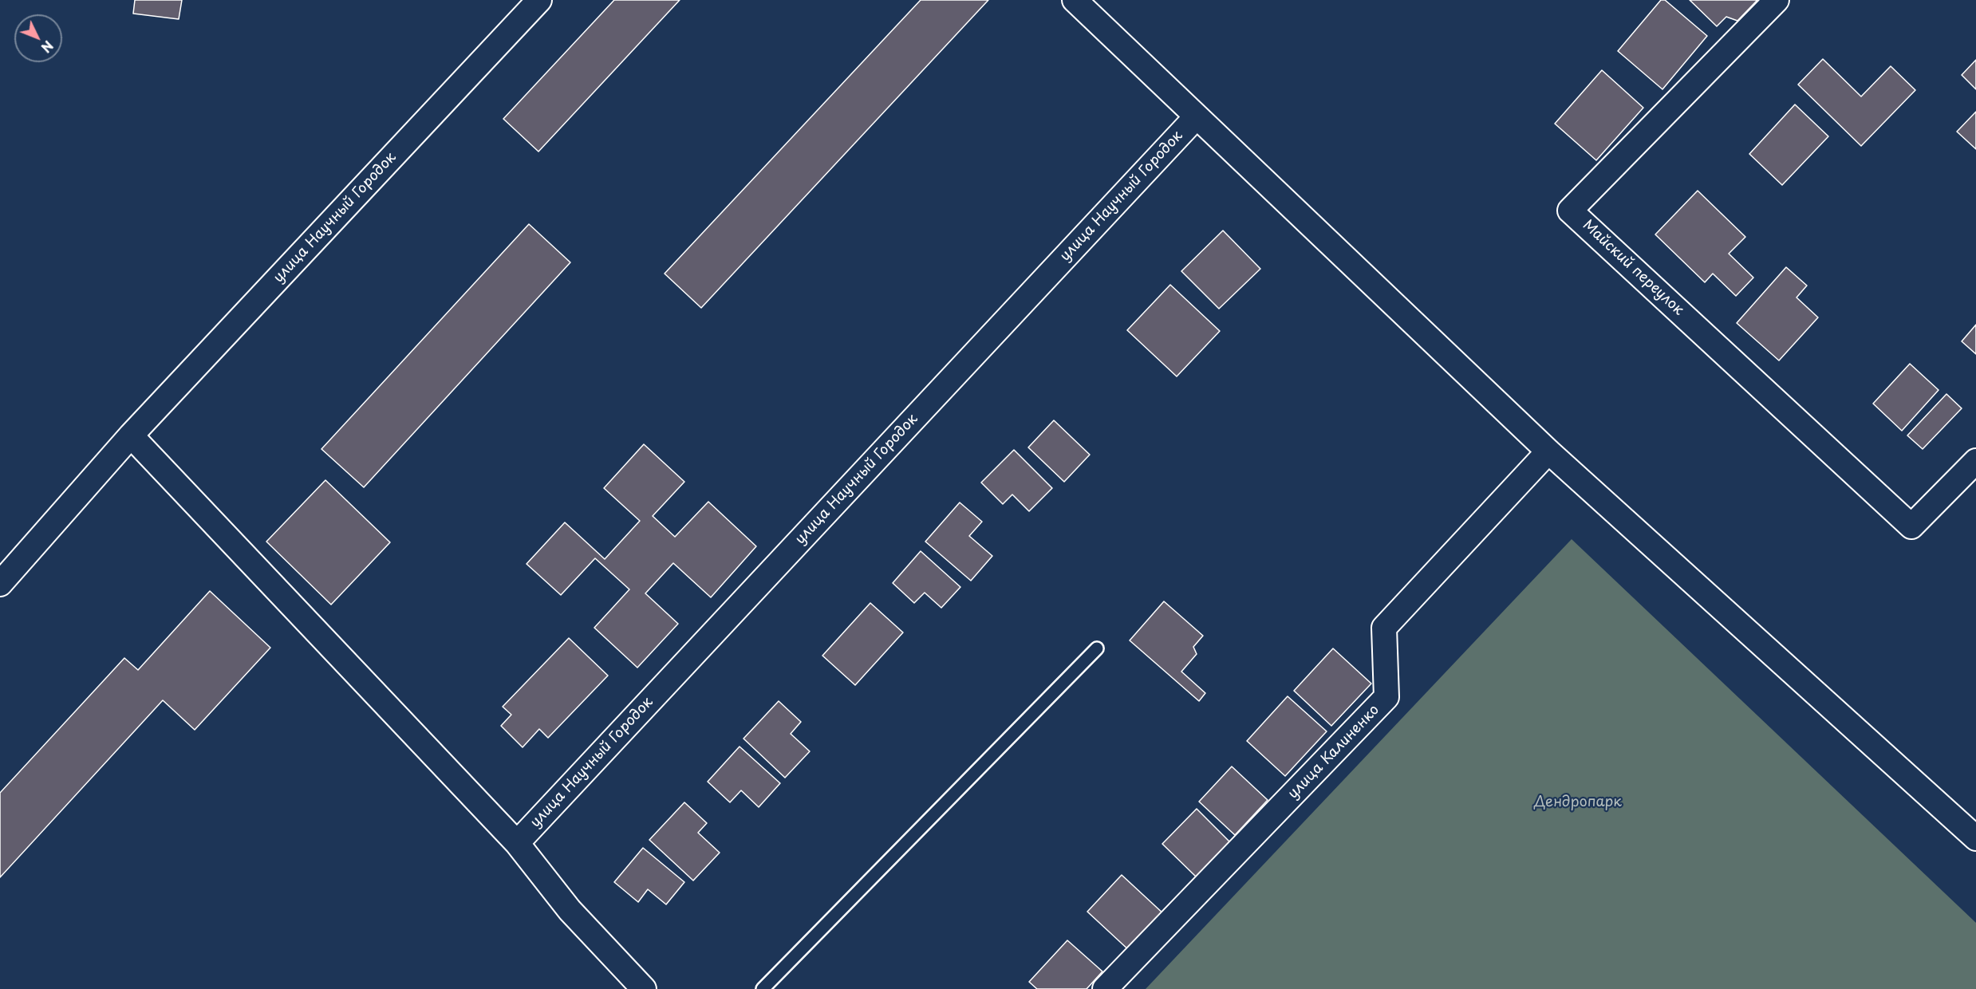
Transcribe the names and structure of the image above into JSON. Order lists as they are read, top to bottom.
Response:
{
  "streets": {
    "street": ["улица Научный Городок", "Майский переулок", "улица Калиненко"]
  },
  "parks": ["Дендропарк"],
  "north": "bottom right"
}
